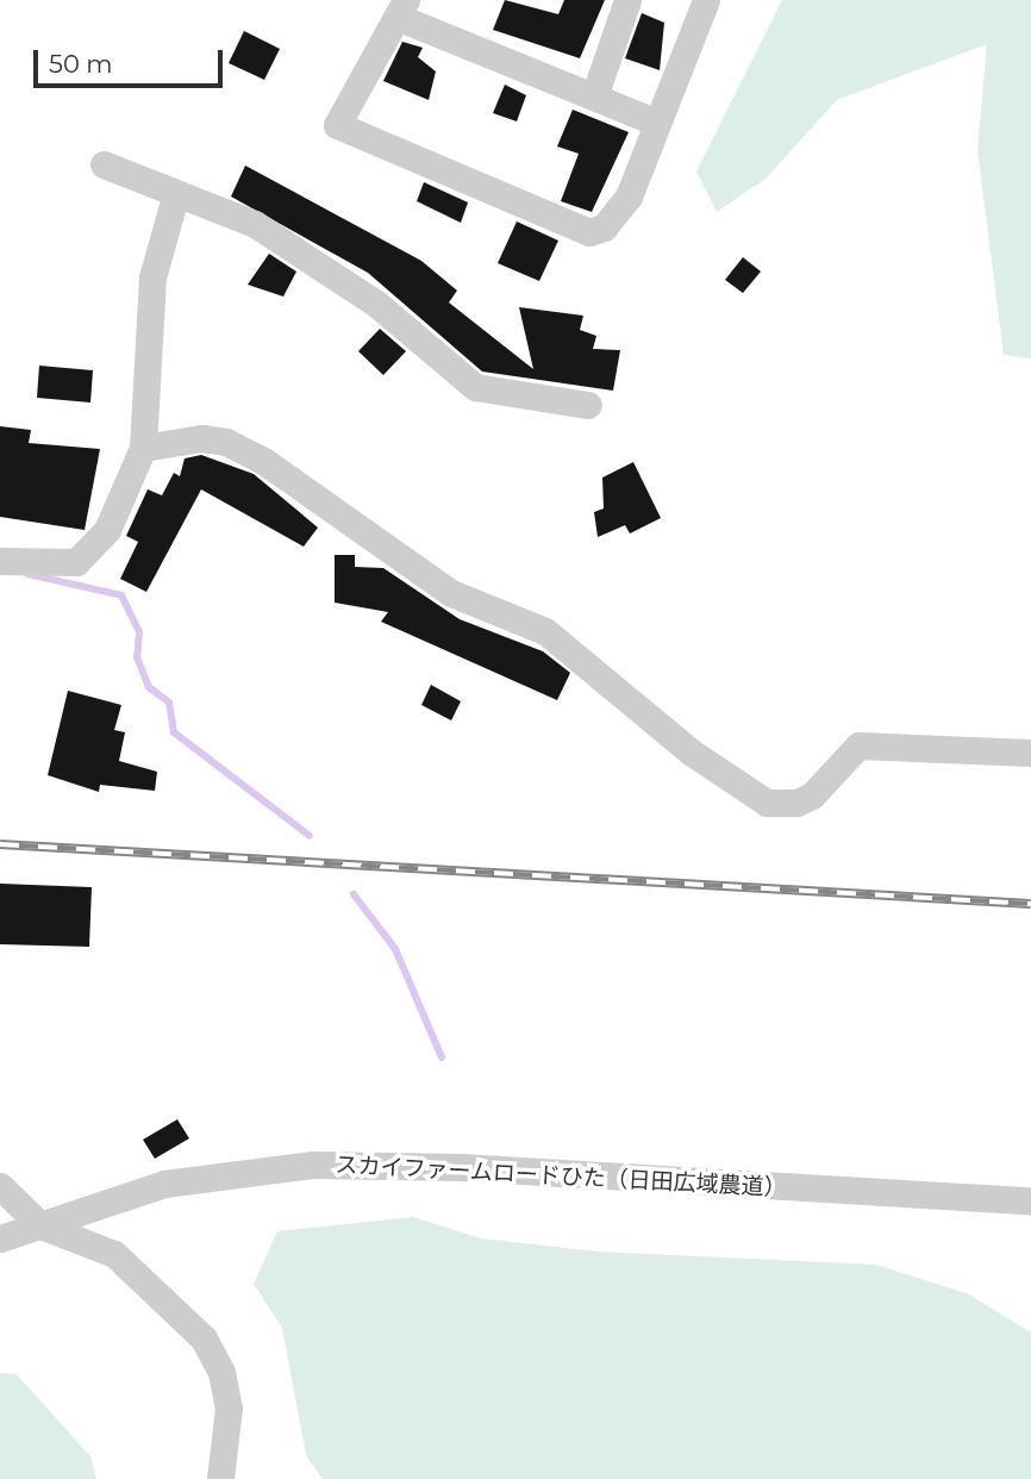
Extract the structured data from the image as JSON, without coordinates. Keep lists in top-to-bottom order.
{
  "streets": {
    "street": ["スカイファームロードひた（日田広域農道）"]
  },
  "scale_bar": "50 m"
}
